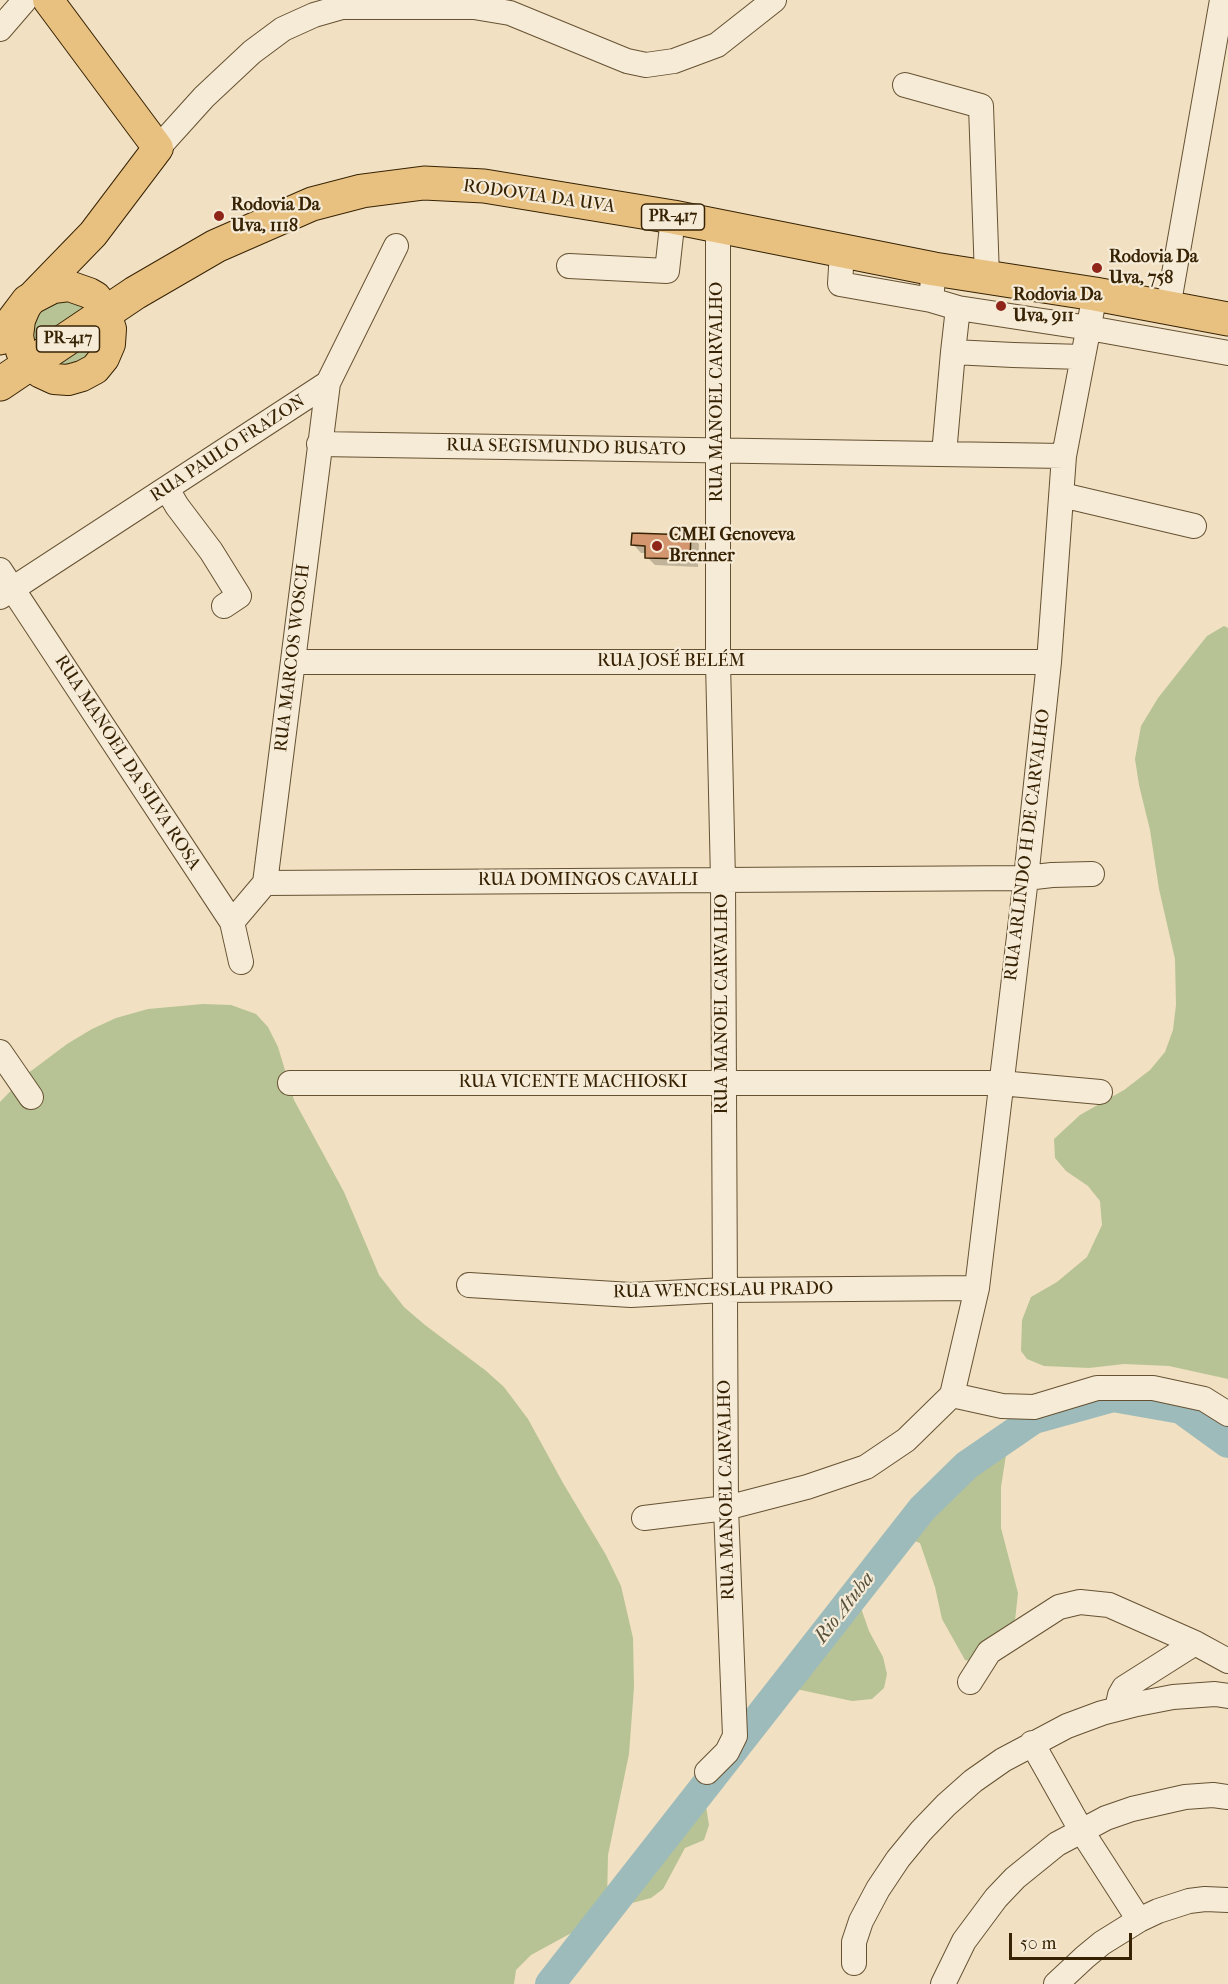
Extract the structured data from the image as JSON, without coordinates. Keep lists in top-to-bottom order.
{
  "streets": {
    "highway": ["RODOVIA DA UVA", "PR-417"],
    "street": [
      "RUA MANOEL CARVALHO",
      "RUA SEGISMUNDO BUSATO",
      "RUA PAULO FRAZON",
      "RUA MARCOS WOSCH",
      "RUA JOSÉ BELÉM",
      "RUA MANOEL DA SILVA ROSA",
      "RUA ARLINDO H DE CARVALHO",
      "RUA DOMINGOS CAVALLI",
      "RUA VICENTE MACHIOSKI",
      "RUA WENCESLAU PRADO"
    ]
  },
  "crossings": [
    ["RODOVIA DA UVA", "PR-417"],
    ["RODOVIA DA UVA", "RUA MANOEL CARVALHO"],
    ["RODOVIA DA UVA", "RUA ARLINDO H DE CARVALHO"],
    ["RUA MANOEL CARVALHO", "RUA SEGISMUNDO BUSATO"],
    ["RUA MANOEL CARVALHO", "RUA JOSÉ BELÉM"],
    ["RUA MANOEL CARVALHO", "RUA DOMINGOS CAVALLI"],
    ["RUA MANOEL CARVALHO", "RUA VICENTE MACHIOSKI"],
    ["RUA MANOEL CARVALHO", "RUA WENCESLAU PRADO"],
    ["RUA SEGISMUNDO BUSATO", "RUA MARCOS WOSCH"],
    ["RUA SEGISMUNDO BUSATO", "RUA ARLINDO H DE CARVALHO"],
    ["RUA PAULO FRAZON", "RUA MARCOS WOSCH"],
    ["RUA PAULO FRAZON", "RUA MANOEL DA SILVA ROSA"],
    ["RUA MARCOS WOSCH", "RUA JOSÉ BELÉM"],
    ["RUA MARCOS WOSCH", "RUA DOMINGOS CAVALLI"],
    ["RUA JOSÉ BELÉM", "RUA ARLINDO H DE CARVALHO"],
    ["RUA ARLINDO H DE CARVALHO", "RUA DOMINGOS CAVALLI"],
    ["RUA ARLINDO H DE CARVALHO", "RUA VICENTE MACHIOSKI"],
    ["RUA ARLINDO H DE CARVALHO", "RUA WENCESLAU PRADO"]
  ],
  "water": ["Rio Atuba"],
  "places": [
    "Rodovia Da Uva, 1118",
    "Rodovia Da Uva, 758",
    "Rodovia Da Uva, 911",
    "CMEI Genoveva Brenner"
  ],
  "scale_bar": "50 m"
}
